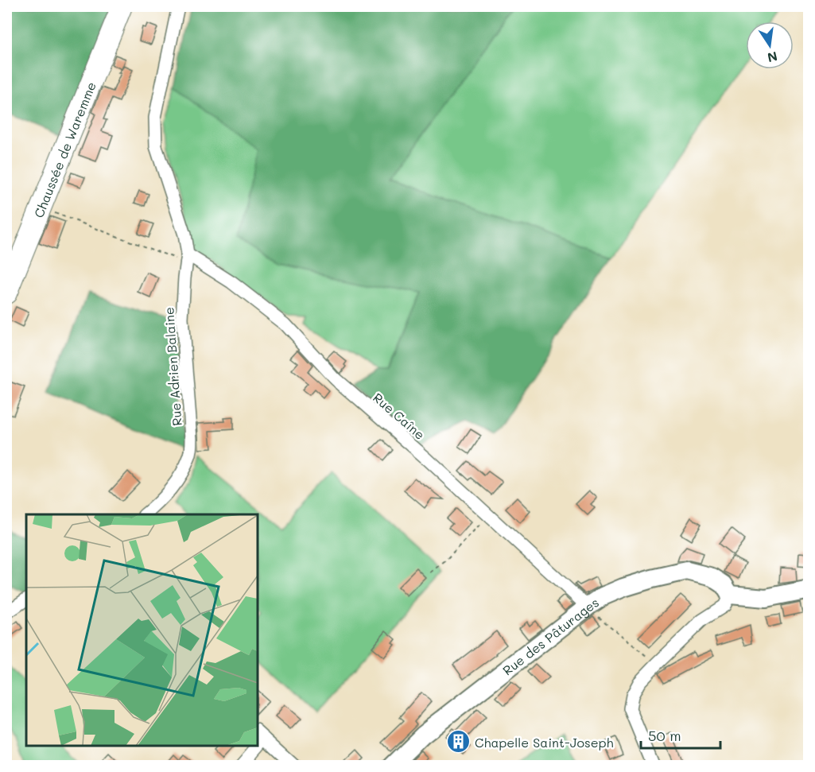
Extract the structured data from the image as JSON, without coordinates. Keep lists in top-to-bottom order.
{
  "streets": {
    "main road": ["Chaussée de Waremme"],
    "street": ["Rue Adrien Balaine", "Rue Caîne", "Rue des Pâturages"]
  },
  "crossings": [
    ["Rue Adrien Balaine", "Rue Caîne"],
    ["Rue Caîne", "Rue des Pâturages"]
  ],
  "places": {
    "building": ["Chapelle Saint-Joseph"]
  },
  "scale_bar": "50 m",
  "north": "bottom"
}
